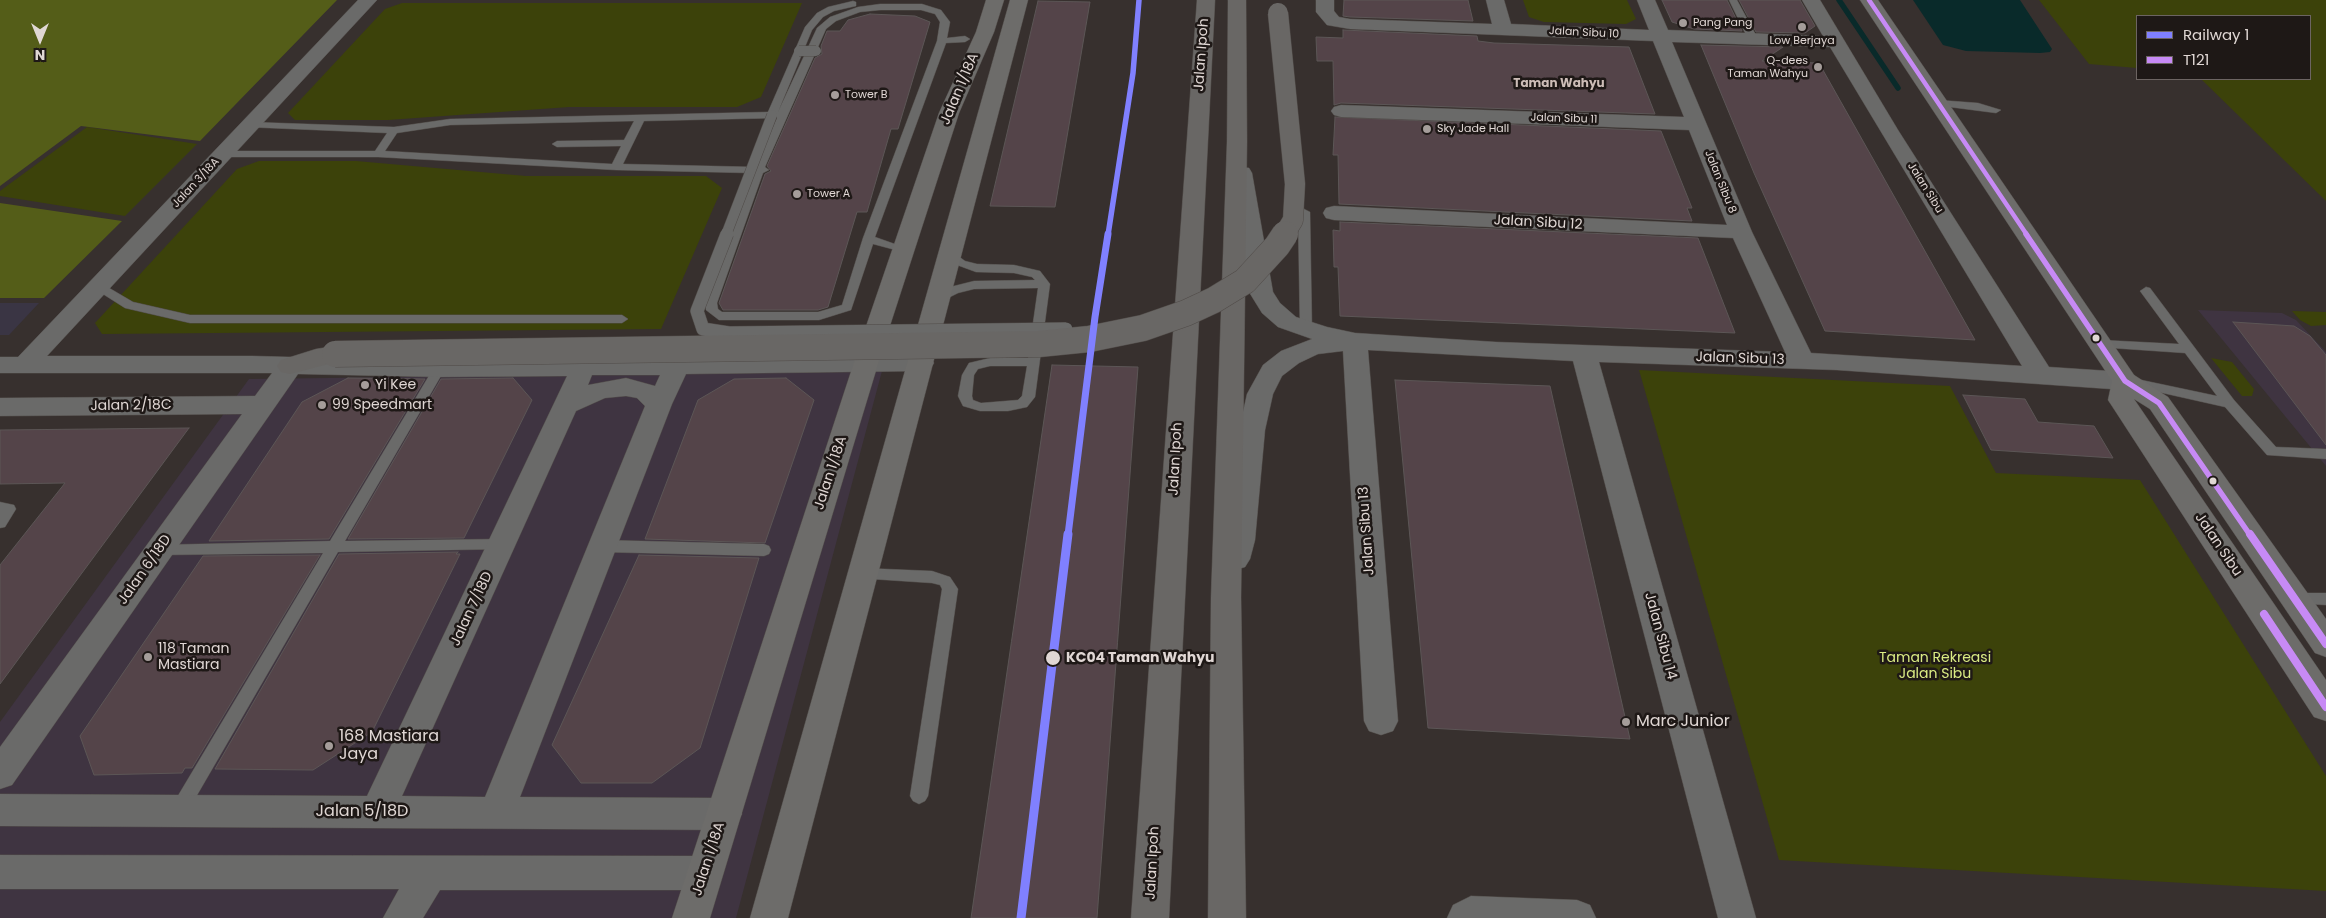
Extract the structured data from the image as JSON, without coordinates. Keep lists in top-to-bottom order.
{
  "streets": {
    "highway": ["Jalan Ipoh"],
    "street": [
      "Jalan Sibu 10",
      "Jalan 1/18A",
      "Jalan Sibu 11",
      "Jalan Sibu 8",
      "Jalan 3/18A",
      "Jalan Sibu",
      "Jalan Sibu 12",
      "Jalan Sibu 13",
      "Jalan 2/18C",
      "Jalan 6/18D",
      "Jalan 7/18D",
      "Jalan Sibu 14",
      "Jalan 5/18D"
    ]
  },
  "crossings": [
    ["Jalan Sibu 10", "Jalan Sibu 8"],
    ["Jalan Sibu 10", "Jalan Sibu"],
    ["Jalan 1/18A", "Jalan 5/18D"],
    ["Jalan Sibu 11", "Jalan Sibu 8"],
    ["Jalan Sibu 8", "Jalan Sibu 12"],
    ["Jalan Sibu 8", "Jalan Sibu 13"],
    ["Jalan Sibu", "Jalan Sibu 13"],
    ["Jalan Sibu 13", "Jalan Sibu 14"],
    ["Jalan 2/18C", "Jalan 6/18D"],
    ["Jalan 7/18D", "Jalan 5/18D"]
  ],
  "districts": ["Taman Wahyu"],
  "parks": ["Taman Rekreasi Jalan Sibu"],
  "places": [
    "Pang Pang",
    "Low Berjaya",
    "Q-dees Taman Wahyu",
    "Tower B",
    "Sky Jade Hall",
    "Tower A",
    "Yi Kee",
    "99 Speedmart",
    "118 Taman Mastiara",
    "KC04 Taman Wahyu",
    "Marc Junior",
    "168 Mastiara Jaya"
  ],
  "lines": ["rail line 1", "transit line T121"],
  "legend": ["Railway 1", "T121"],
  "north": "bottom"
}
